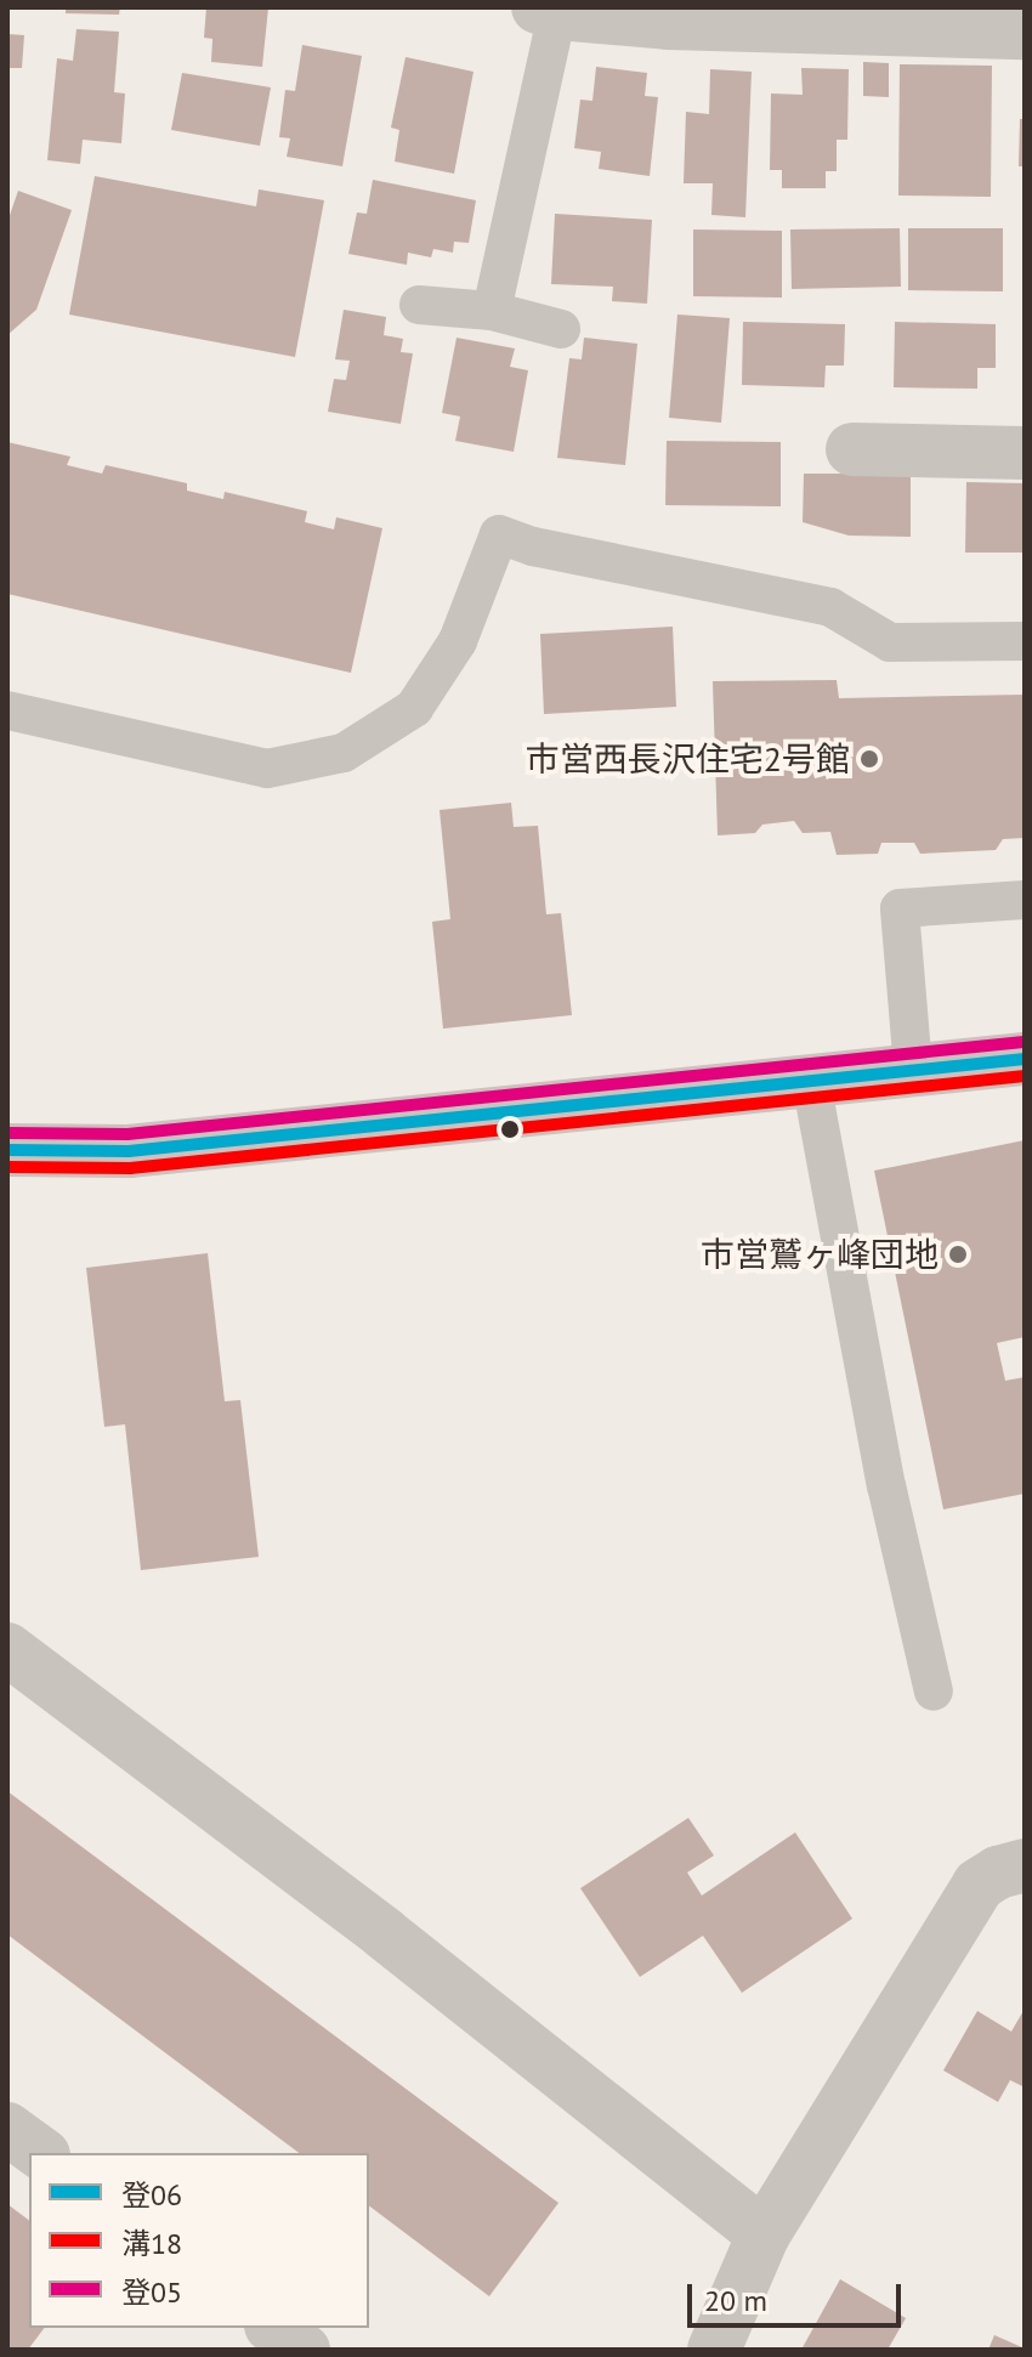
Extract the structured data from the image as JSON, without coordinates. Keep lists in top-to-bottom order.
{
  "places": ["市営西長沢住宅2号館", "市営鷲ヶ峰団地"],
  "lines": ["transit line 登05", "transit line 登06", "transit line 溝18"],
  "legend": ["登06", "溝18", "登05"],
  "scale_bar": "20 m"
}
